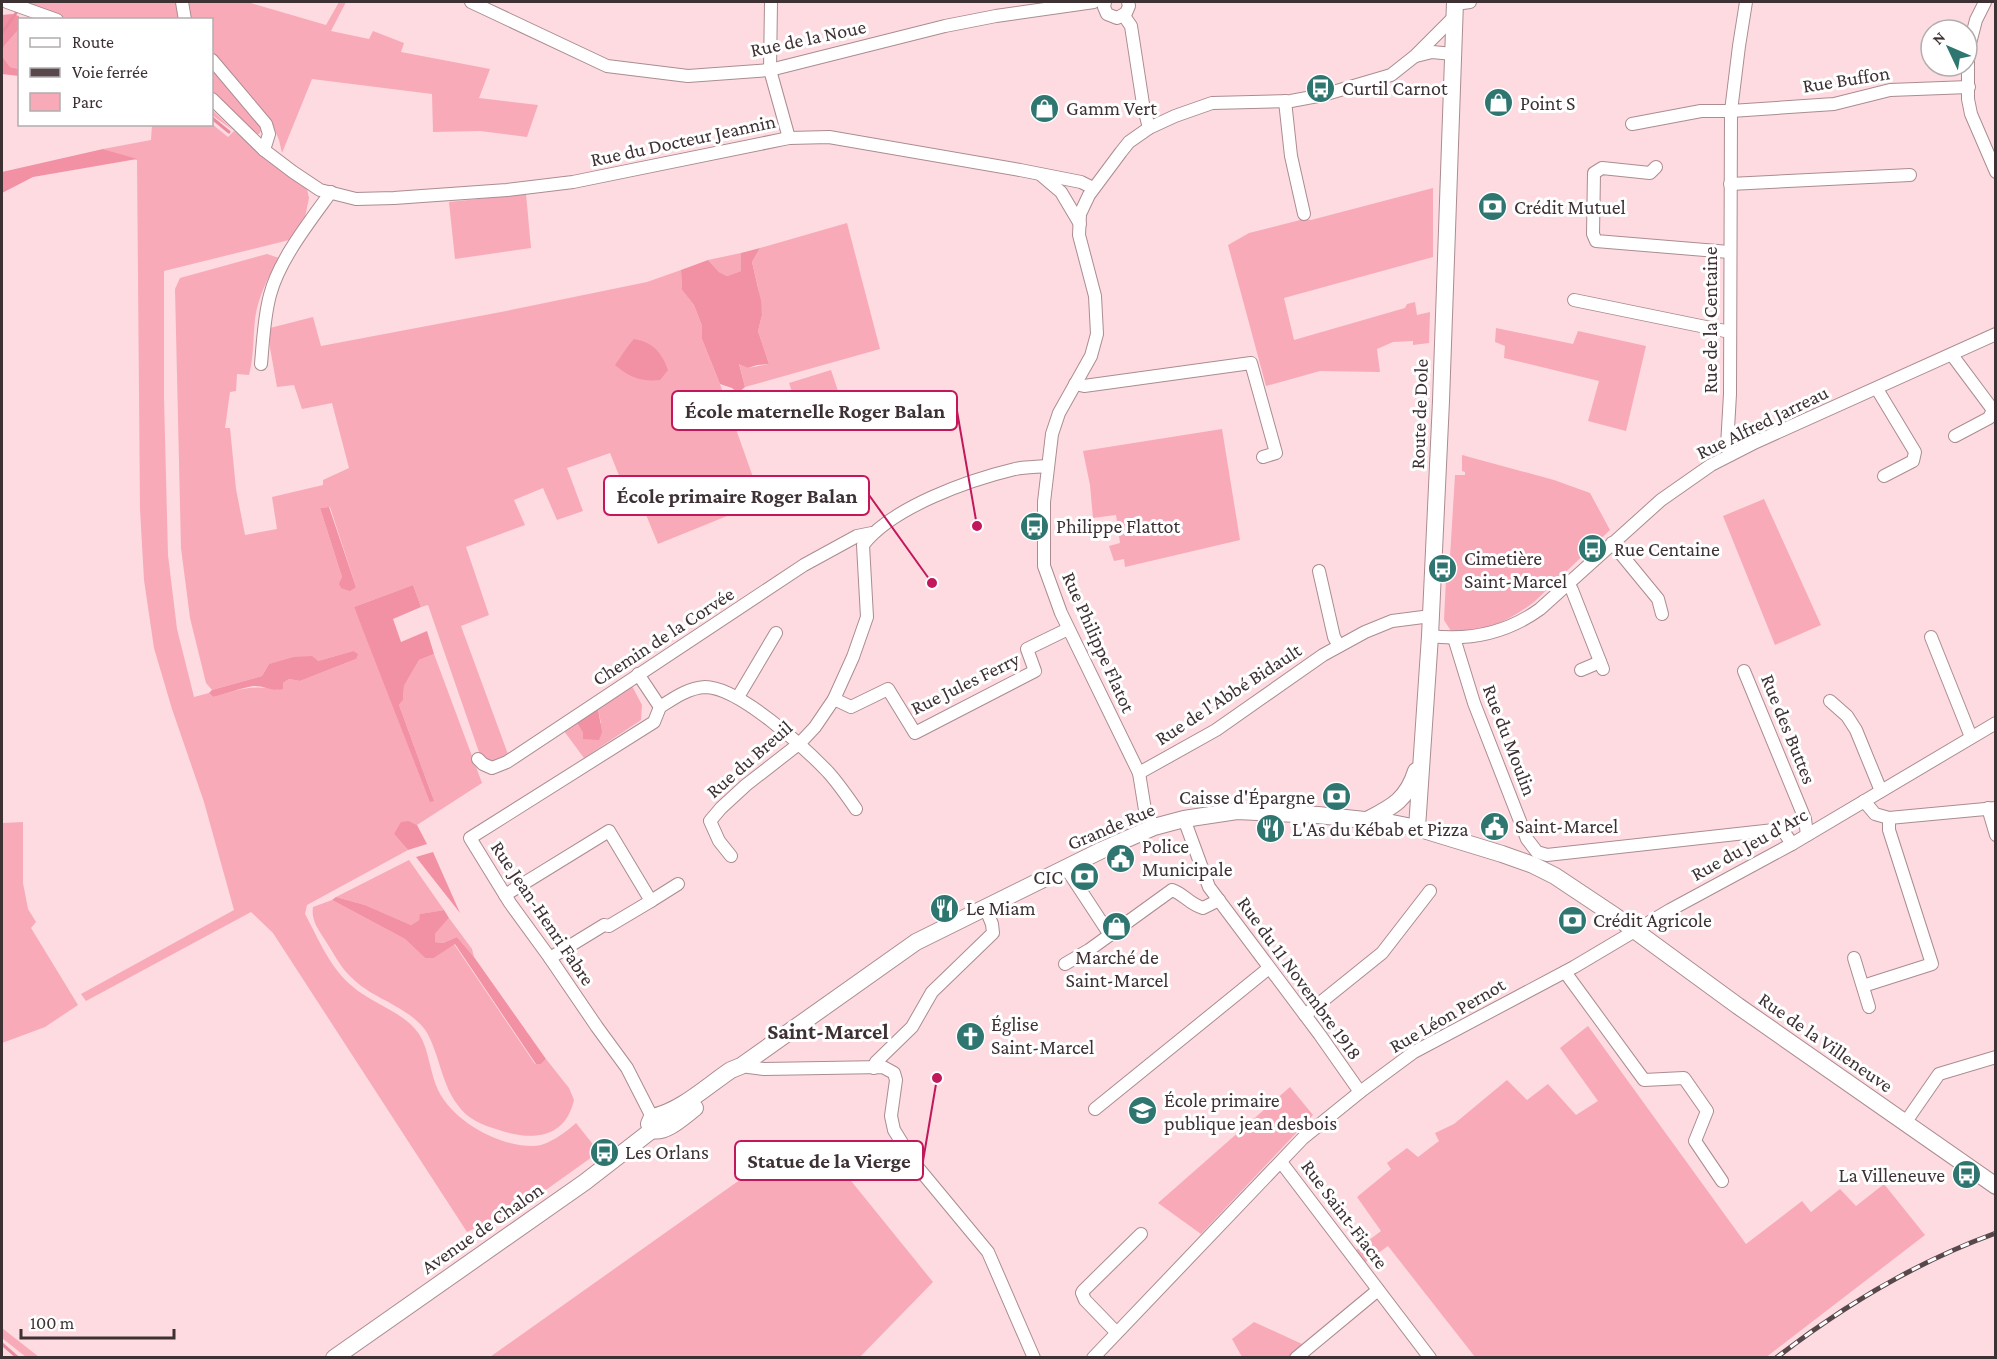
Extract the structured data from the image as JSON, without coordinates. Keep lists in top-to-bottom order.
{
  "streets": {
    "main road": [
      "Route de Dole",
      "Grande Rue",
      "Rue de la Villeneuve",
      "Avenue de Chalon"
    ],
    "street": [
      "Rue de la Noue",
      "Rue Buffon",
      "Rue du Docteur Jeannin",
      "Rue de la Centaine",
      "Rue Alfred Jarreau",
      "Chemin de la Corvée",
      "Rue Philippe Flatot",
      "Rue Jules Ferry",
      "Rue de l'Abbé Bidault",
      "Rue des Buttes",
      "Rue du Moulin",
      "Rue du Breuil",
      "Rue du Jeu d'Arc",
      "Rue Jean-Henri Fabre",
      "Rue du 11 Novembre 1918",
      "Rue Léon Pernot",
      "Rue Saint-Fiacre"
    ]
  },
  "crossings": [
    ["Rue Buffon", "Rue de la Centaine"],
    ["Rue du Docteur Jeannin", "Rue Philippe Flatot"],
    ["Rue de la Centaine", "Rue Alfred Jarreau"],
    ["Route de Dole", "Rue Alfred Jarreau"],
    ["Route de Dole", "Rue Philippe Flatot"],
    ["Route de Dole", "Rue de l'Abbé Bidault"],
    ["Route de Dole", "Grande Rue"],
    ["Rue Alfred Jarreau", "Rue du Moulin"],
    ["Chemin de la Corvée", "Rue du Breuil"],
    ["Rue Philippe Flatot", "Rue Jules Ferry"],
    ["Rue Philippe Flatot", "Rue de l'Abbé Bidault"],
    ["Rue Philippe Flatot", "Grande Rue"],
    ["Rue Jules Ferry", "Rue du Breuil"],
    ["Rue des Buttes", "Rue du Jeu d'Arc"],
    ["Rue du Moulin", "Rue du Jeu d'Arc"],
    ["Grande Rue", "Rue du Jeu d'Arc"],
    ["Grande Rue", "Rue Jean-Henri Fabre"],
    ["Grande Rue", "Rue du 11 Novembre 1918"],
    ["Grande Rue", "Rue Léon Pernot"],
    ["Grande Rue", "Rue de la Villeneuve"],
    ["Grande Rue", "Avenue de Chalon"],
    ["Rue du Jeu d'Arc", "Rue Léon Pernot"],
    ["Rue du Jeu d'Arc", "Rue de la Villeneuve"],
    ["Rue Jean-Henri Fabre", "Avenue de Chalon"],
    ["Rue du 11 Novembre 1918", "Rue Léon Pernot"],
    ["Rue Léon Pernot", "Rue de la Villeneuve"],
    ["Rue Léon Pernot", "Rue Saint-Fiacre"]
  ],
  "districts": ["Saint-Marcel"],
  "places": {
    "bus stop": [
      "Curtil Carnot",
      "Philippe Flattot",
      "Rue Centaine",
      "Cimetière Saint-Marcel",
      "Les Orlans",
      "La Villeneuve"
    ],
    "shop": ["Point S", "Gamm Vert", "Marché de Saint-Marcel"],
    "bank": [
      "Crédit Mutuel",
      "Caisse d'Épargne",
      "CIC",
      "Crédit Agricole"
    ],
    "other": ["École maternelle Roger Balan", "École primaire Roger Balan", "Statue de la Vierge"],
    "public building": ["Saint-Marcel", "Police Municipale"],
    "restaurant": ["L'As du Kébab et Pizza", "Le Miam"],
    "church": ["Église Saint-Marcel"],
    "school or university": ["École primaire publique jean desbois"]
  },
  "legend": ["Route", "Voie ferrée", "Parc"],
  "scale_bar": "100 m",
  "north": "top left"
}
